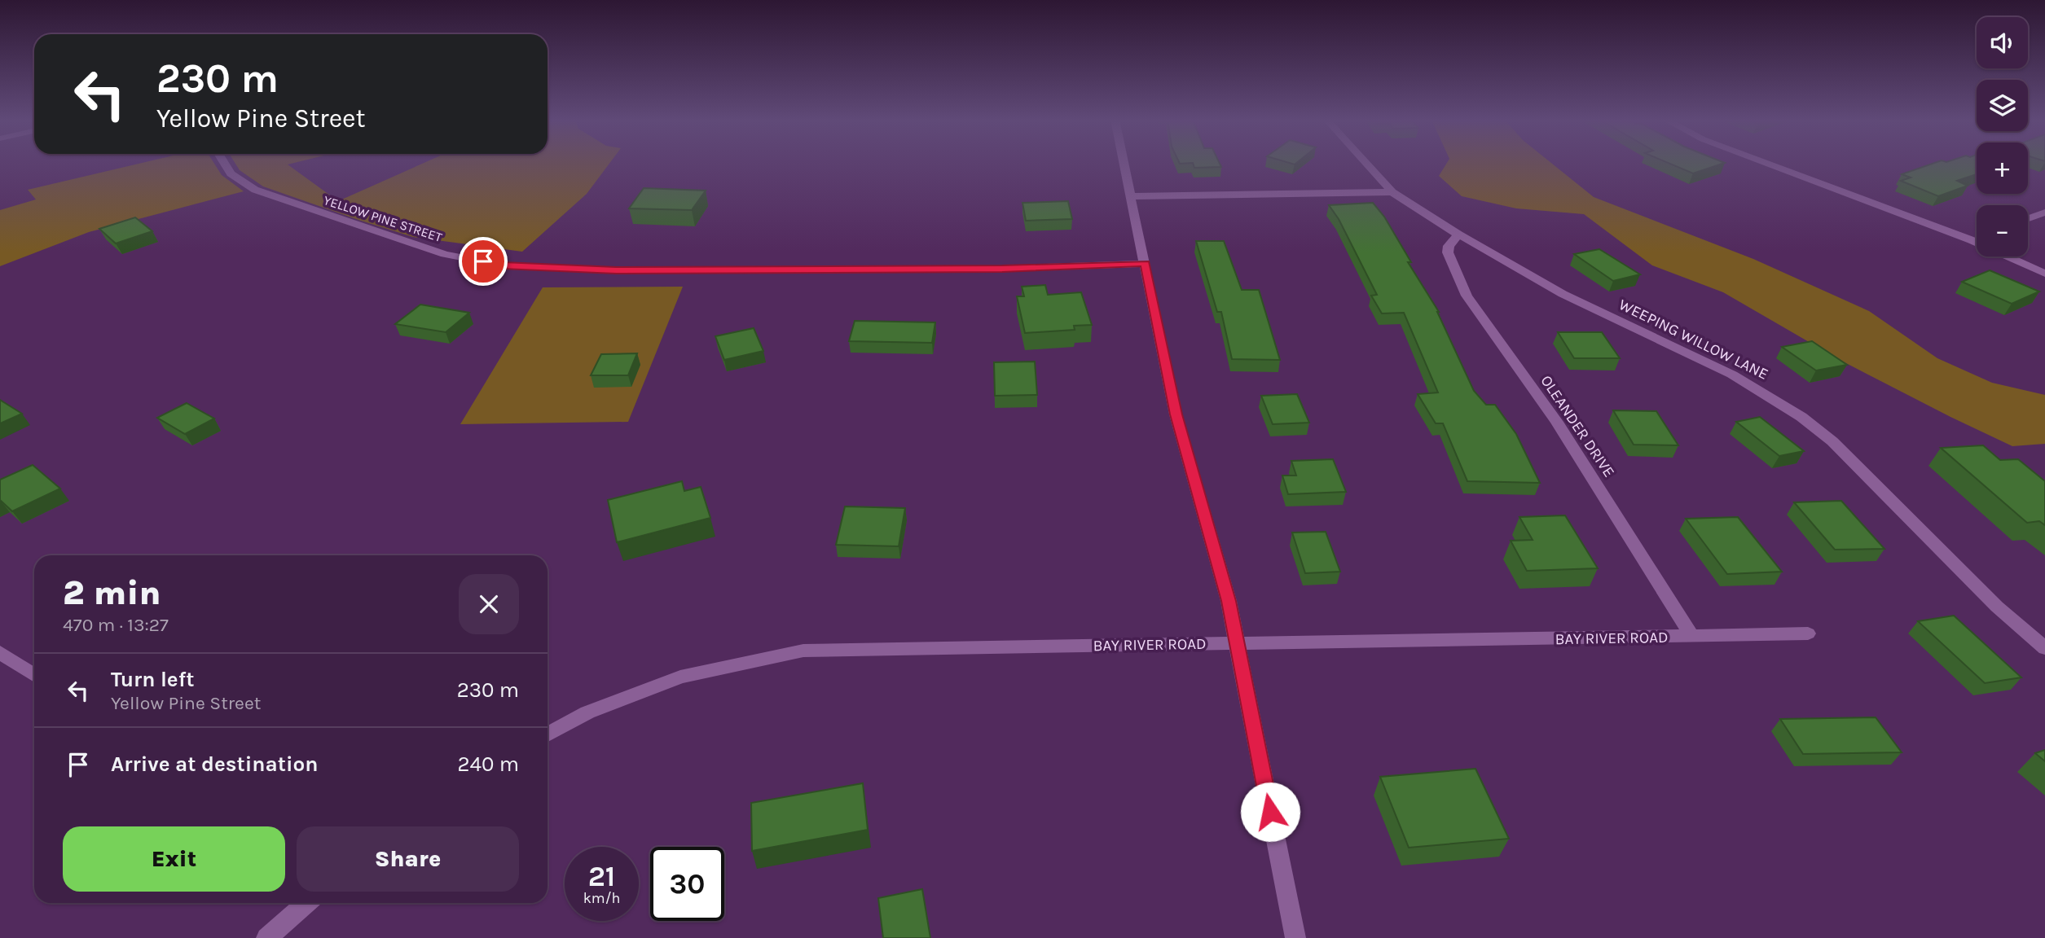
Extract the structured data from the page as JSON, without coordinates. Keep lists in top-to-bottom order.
{
  "streets": {
    "street": [
      "YELLOW PINE STREET",
      "WEEPING WILLOW LANE",
      "OLEANDER DRIVE",
      "BAY RIVER ROAD"
    ]
  },
  "crossings": [
    ["WEEPING WILLOW LANE", "OLEANDER DRIVE"],
    ["OLEANDER DRIVE", "BAY RIVER ROAD"]
  ],
  "page": {
    "map_buttons": ["+", "−"],
    "turn": ["230 m", "Yellow Pine Street"],
    "heading": ["2 min", "470 m · 13:27"],
    "list": [
      {
        "name": "Turn left",
        "note": "Yellow Pine Street",
        "value": "230 m"
      },
      {
        "name": "Arrive at destination",
        "value": "240 m"
      }
    ],
    "buttons": ["Exit", "Share"],
    "speed": "21 km/h",
    "limit": "30"
  }
}
